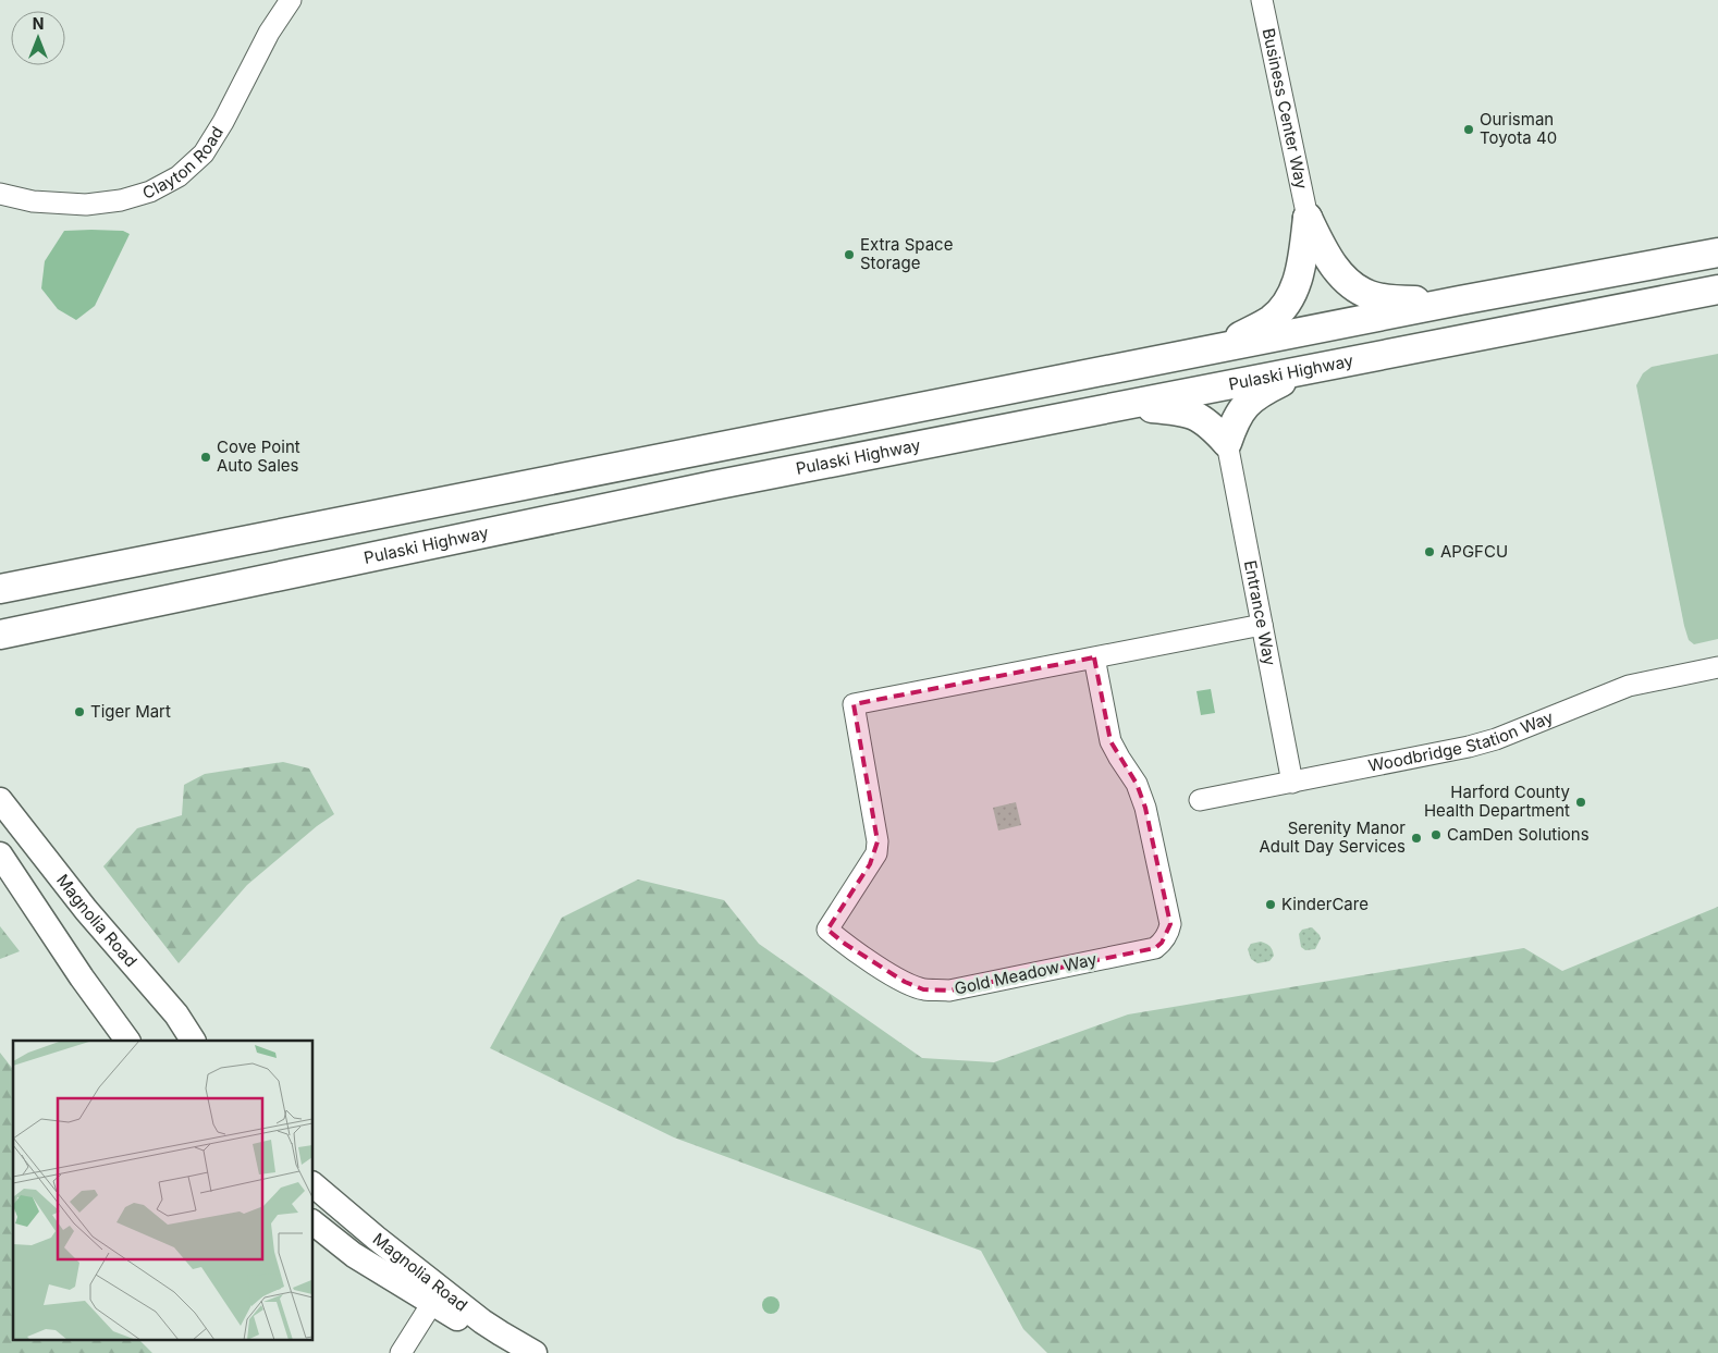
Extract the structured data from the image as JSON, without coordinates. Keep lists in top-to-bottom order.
{
  "streets": {
    "highway": ["Pulaski Highway"],
    "main road": ["Magnolia Road"],
    "street": [
      "Business Center Way",
      "Clayton Road",
      "Entrance Way",
      "Woodbridge Station Way",
      "Gold Meadow Way"
    ]
  },
  "crossings": [
    ["Entrance Way", "Woodbridge Station Way"],
    ["Entrance Way", "Gold Meadow Way"]
  ],
  "places": [
    "Ourisman Toyota 40",
    "Extra Space Storage",
    "Cove Point Auto Sales",
    "APGFCU",
    "Tiger Mart",
    "Harford County Health Department",
    "CamDen Solutions",
    "Serenity Manor Adult Day Services",
    "KinderCare"
  ],
  "north": "top"
}
